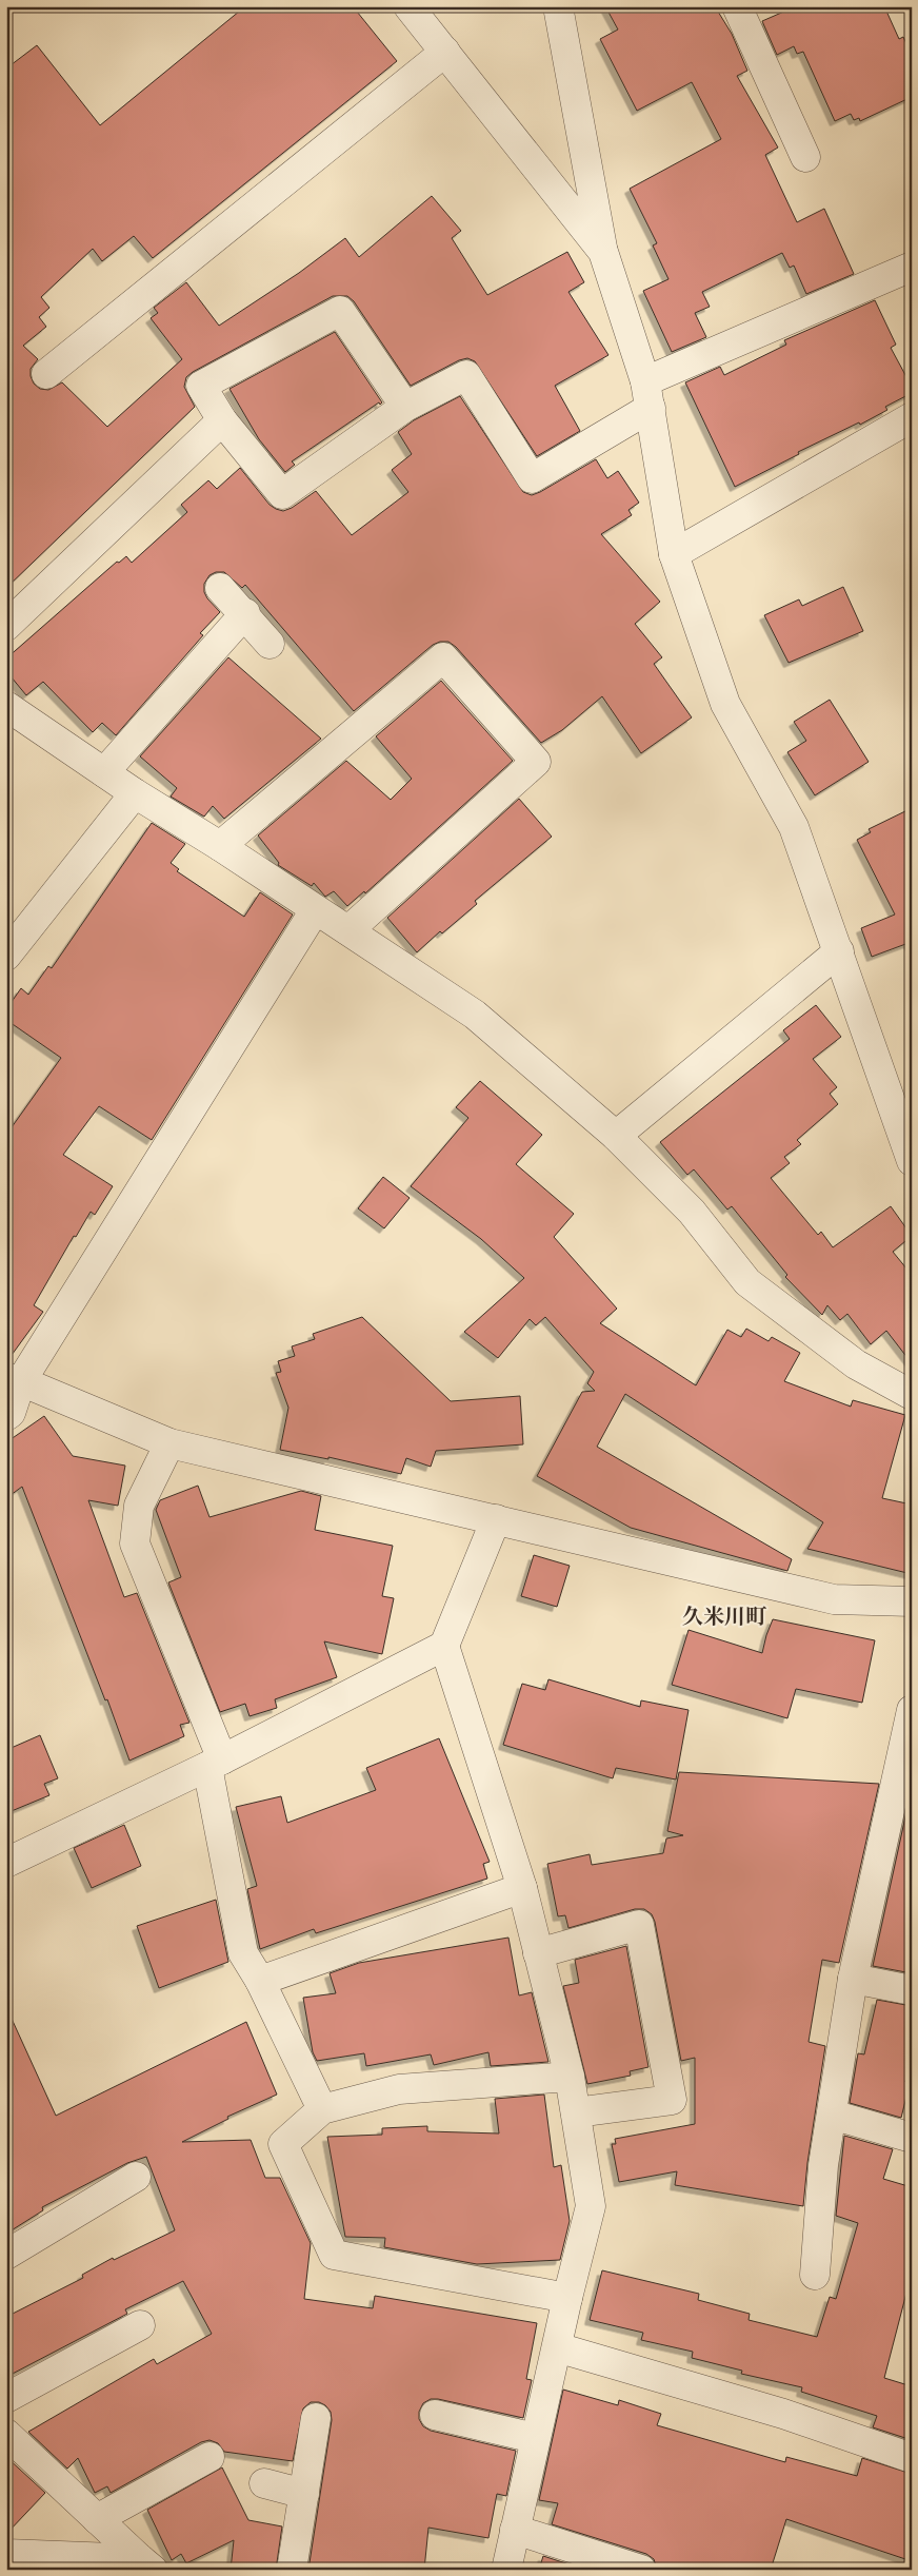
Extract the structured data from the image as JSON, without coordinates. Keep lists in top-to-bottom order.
{
  "districts": ["久米川町"]
}
